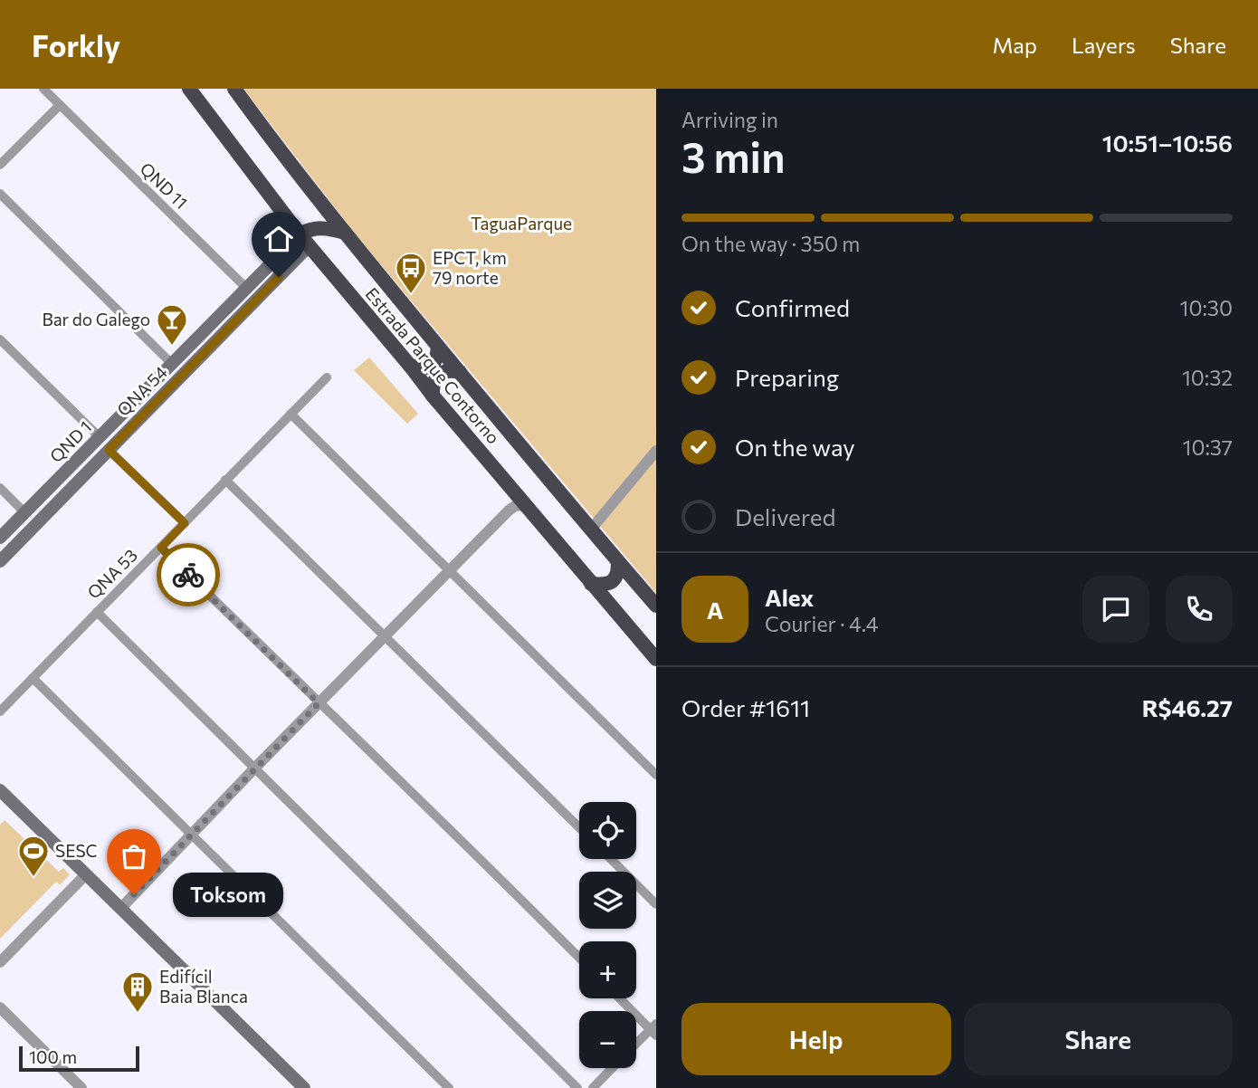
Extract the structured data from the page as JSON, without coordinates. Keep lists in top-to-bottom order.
{
  "streets": {
    "highway": ["Estrada Parque Contorno"],
    "main road": ["QNA 54", "QND 1"],
    "street": ["QND 11", "QNA 53"]
  },
  "crossings": [
    ["QND 11", "QND 1"],
    ["Estrada Parque Contorno", "QNA 54"],
    ["Estrada Parque Contorno", "QND 1"],
    ["QNA 54", "QND 1"]
  ],
  "parks": ["TaguaParque"],
  "places": {
    "bus stop": ["EPCT, km 79 norte"],
    "bar": ["Bar do Galego"],
    "sports": ["SESC"],
    "other": ["Toksom"],
    "building": ["Edifícil Baia Blanca"]
  },
  "scale_bar": "100 m",
  "page": {
    "header": "Forkly",
    "nav": ["Map", "Layers", "Share"],
    "heading": ["3 min", "Arriving in", "10:51–10:56"],
    "panel": [
      "Alex",
      "Courier · 4.4",
      "Order #1611",
      "R$46.27"
    ],
    "bar": "On the way · 350 m",
    "list": [
      ["Confirmed", "10:30"],
      ["Preparing", "10:32"],
      ["On the way", "10:37"],
      "Delivered"
    ],
    "round": "A",
    "map_buttons": ["+", "−"],
    "bubble": "Toksom",
    "buttons": ["Help", "Share"],
    "scale": "100 m"
  }
}
